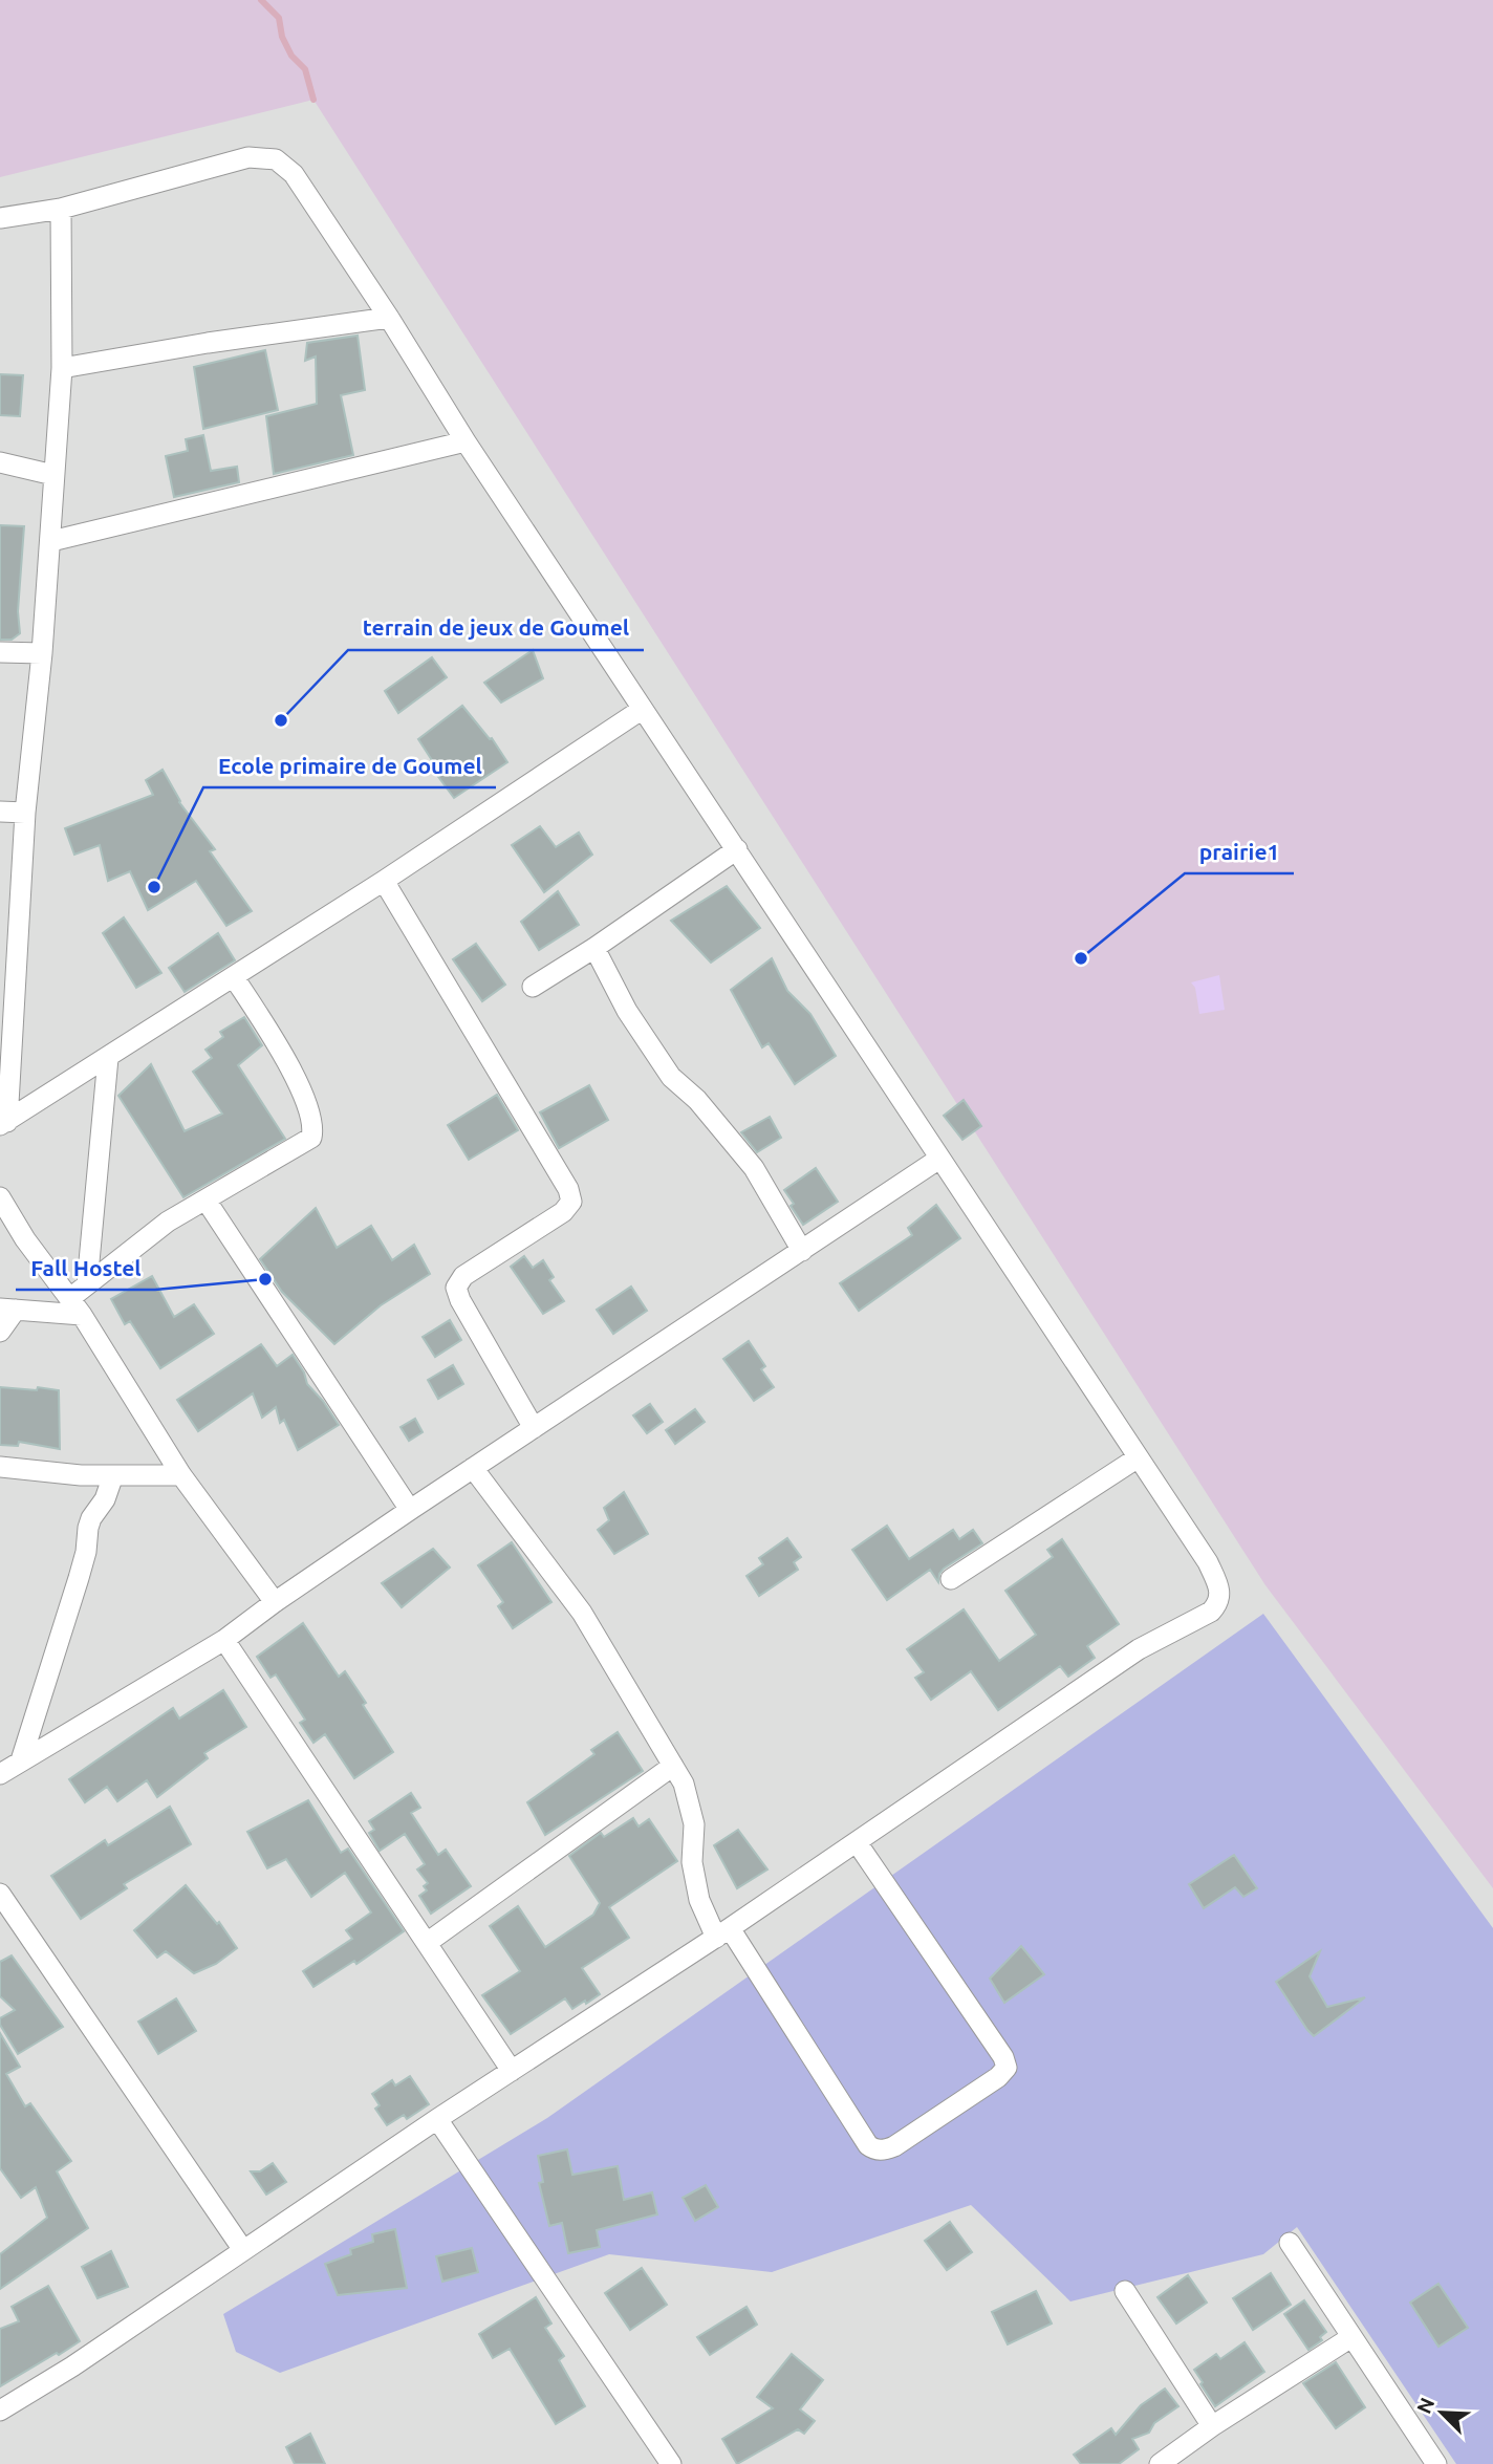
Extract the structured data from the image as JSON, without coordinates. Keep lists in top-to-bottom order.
{
  "places": [
    "terrain de jeux de Goumel",
    "Ecole primaire de Goumel",
    "prairie1",
    "Fall Hostel"
  ],
  "north": "top left"
}
